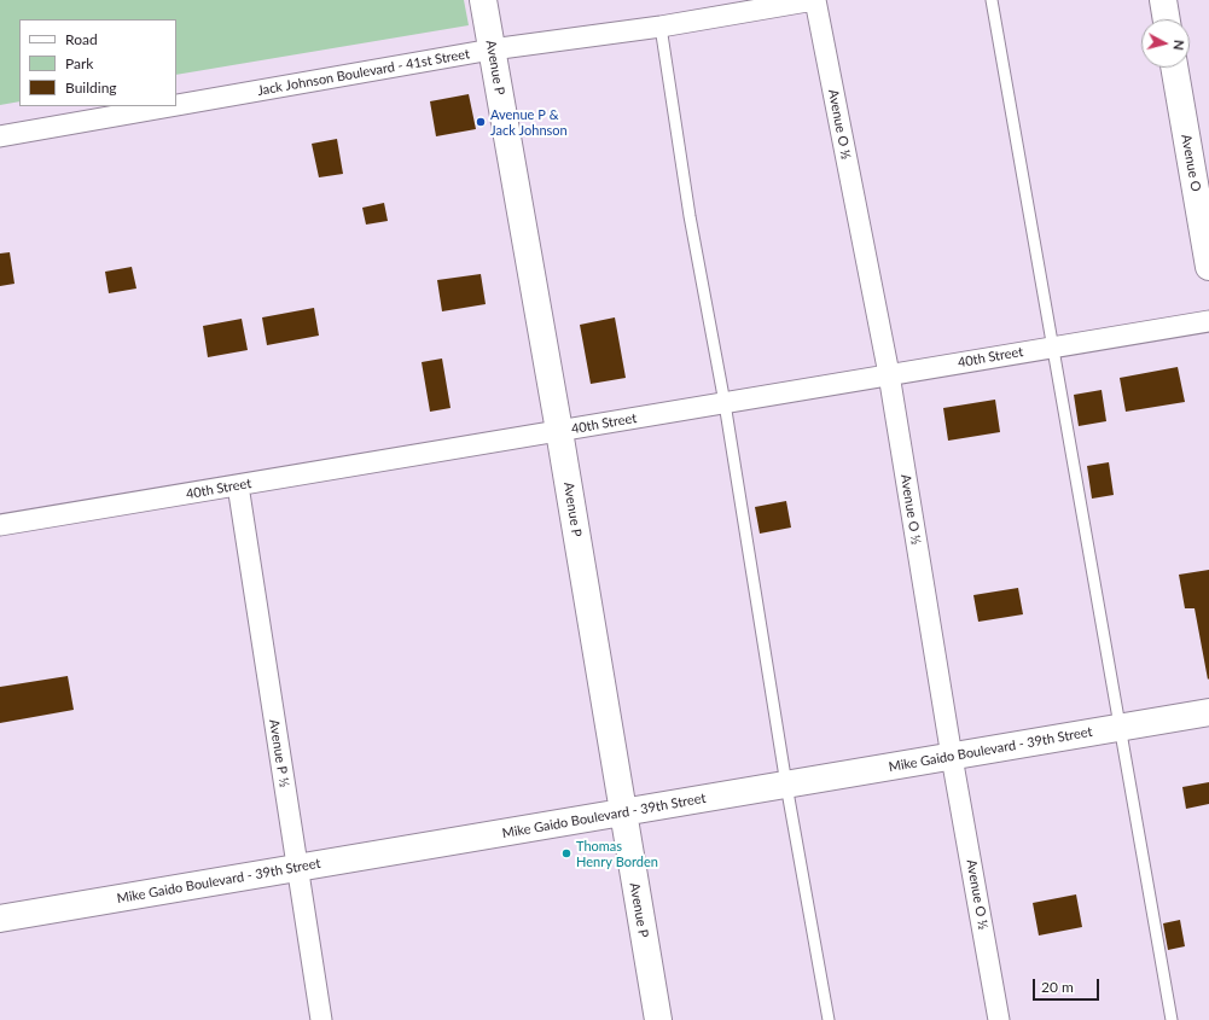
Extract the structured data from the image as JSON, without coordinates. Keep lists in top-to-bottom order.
{
  "streets": {
    "main road": ["Avenue P", "Avenue O", "Mike Gaido Boulevard - 39th Street"],
    "street": [
      "Jack Johnson Boulevard - 41st Street",
      "Avenue O ½",
      "40th Street",
      "Avenue P ½"
    ]
  },
  "crossings": [
    ["Avenue P", "Jack Johnson Boulevard - 41st Street"],
    ["Avenue P", "40th Street"],
    ["Avenue P", "Mike Gaido Boulevard - 39th Street"],
    ["Jack Johnson Boulevard - 41st Street", "Avenue O ½"],
    ["Avenue O ½", "40th Street"],
    ["Avenue O ½", "Mike Gaido Boulevard - 39th Street"],
    ["40th Street", "Avenue P ½"],
    ["Mike Gaido Boulevard - 39th Street", "Avenue P ½"]
  ],
  "places": ["Avenue P & Jack Johnson", "Thomas Henry Borden"],
  "legend": ["Road", "Park", "Building"],
  "scale_bar": "20 m",
  "north": "right"
}
